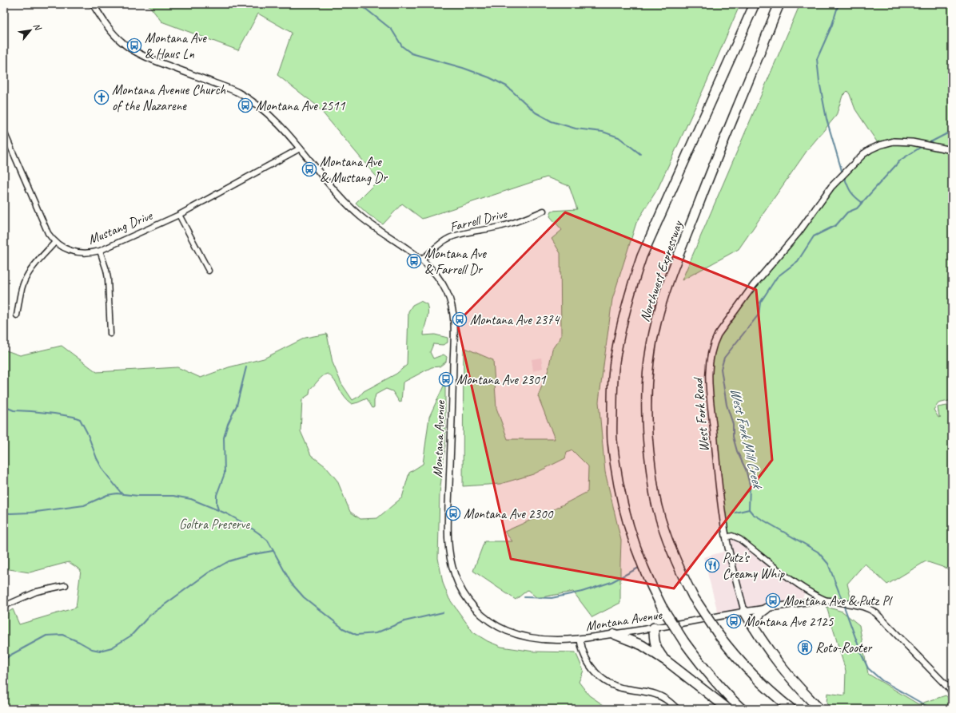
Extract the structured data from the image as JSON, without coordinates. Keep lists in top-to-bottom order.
{
  "streets": {
    "highway": ["Northwest Expressway"],
    "street": [
      "Farrell Drive",
      "Mustang Drive",
      "West Fork Road",
      "Montana Avenue"
    ]
  },
  "crossings": [
    ["Farrell Drive", "Montana Avenue"],
    ["Mustang Drive", "Montana Avenue"],
    ["West Fork Road", "Montana Avenue"]
  ],
  "water": ["West Fork Mill Creek"],
  "parks": ["Goltra Preserve"],
  "places": {
    "bus stop": [
      "Montana Ave & Haus Ln",
      "Montana Ave 2511",
      "Montana Ave & Mustang Dr",
      "Montana Ave & Farrell Dr",
      "Montana Ave 2374",
      "Montana Ave 2301",
      "Montana Ave 2300",
      "Montana Ave & Putz Pl",
      "Montana Ave 2125"
    ],
    "church": ["Montana Avenue Church of the Nazarene"],
    "restaurant": ["Putz’s Creamy Whip"],
    "building": ["Roto-Rooter"]
  },
  "north": "top right"
}
